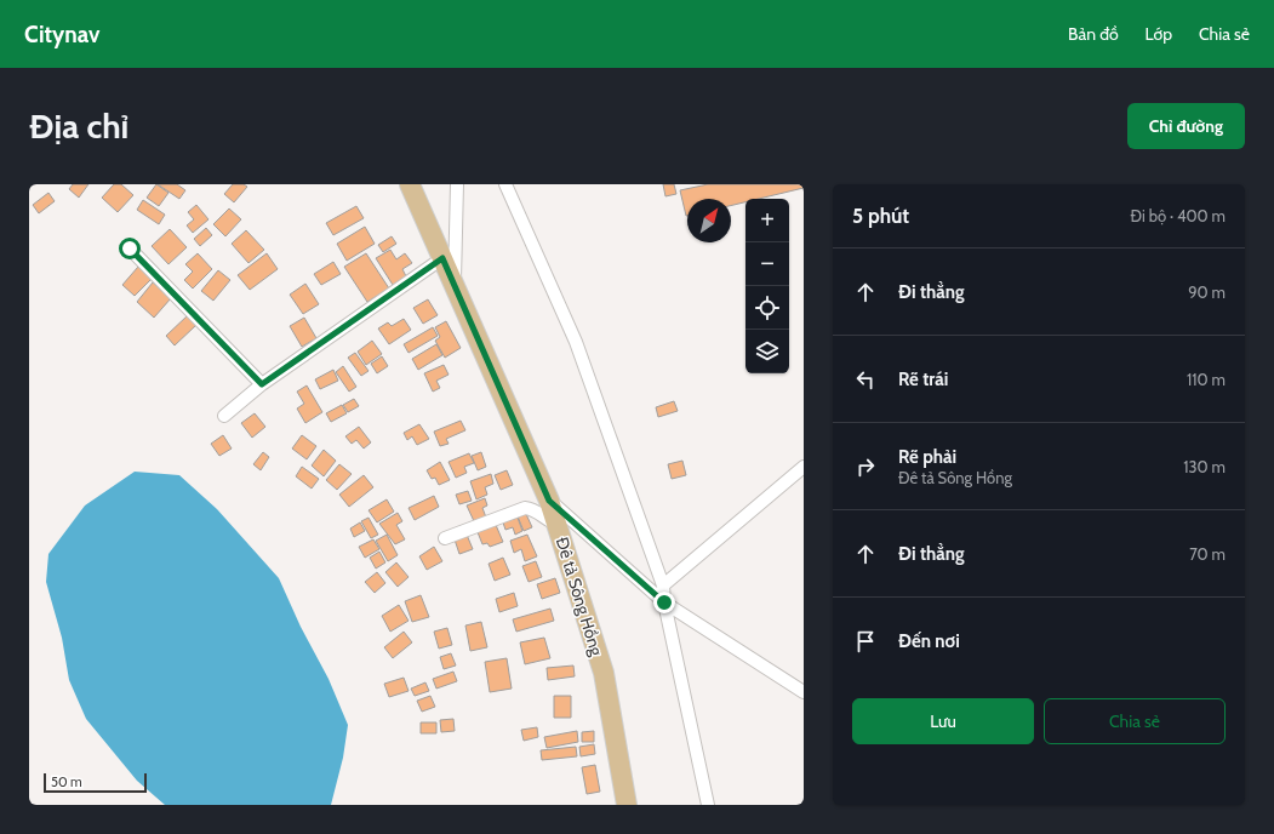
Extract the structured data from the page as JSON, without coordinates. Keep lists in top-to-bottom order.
{
  "streets": {
    "main road": ["Đê tả Sông Hồng"]
  },
  "scale_bar": "50 m",
  "north": "top right",
  "page": {
    "header": "Citynav",
    "nav": ["Bản đồ", "Lớp", "Chia sẻ"],
    "buttons": [
      "Chỉ đường",
      ["Lưu", "Chia sẻ"]
    ],
    "title": "Địa chỉ",
    "heading": ["5 phút", "Đi bộ · 400 m"],
    "map_buttons": ["+", "−"],
    "list": [
      ["Đi thẳng", "90 m"],
      ["Rẽ trái", "110 m"],
      ["Rẽ phải", "Đê tả Sông Hồng", "130 m"],
      ["Đi thẳng", "70 m"],
      "Đến nơi"
    ],
    "scale": "50 m"
  }
}
